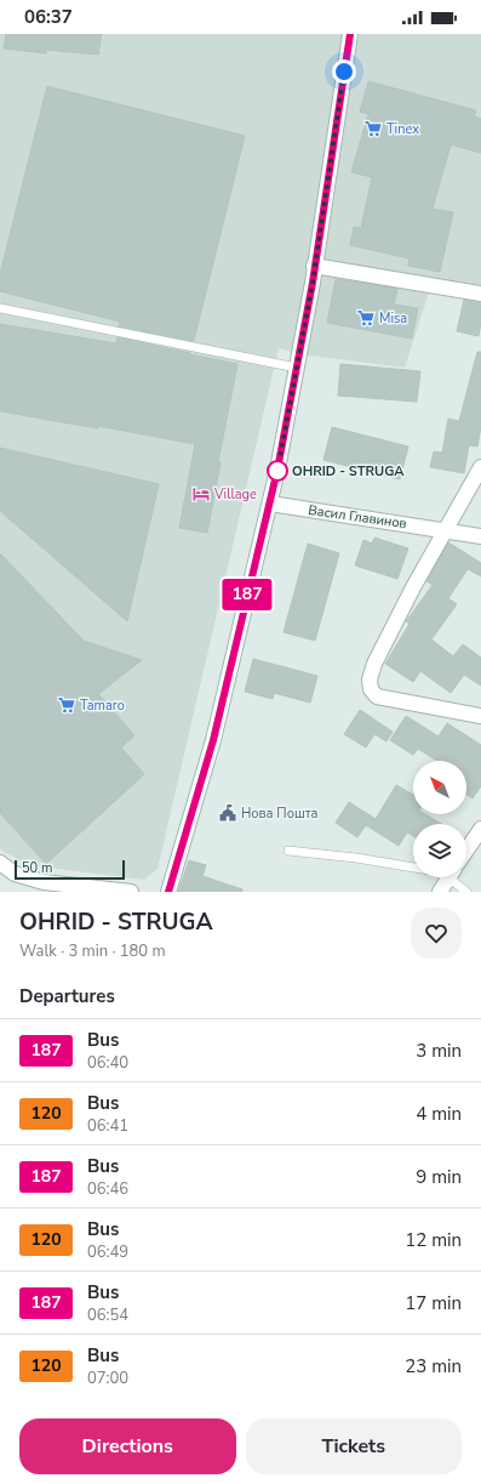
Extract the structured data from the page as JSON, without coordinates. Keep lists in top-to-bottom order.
{
  "streets": {
    "street": ["Васил Главинов"]
  },
  "places": {
    "supermarket": ["Tinex", "Misa", "Tamaro"],
    "other": ["OHRID - STRUGA"],
    "hotel": ["Village"],
    "public building": ["Нова Пошта"]
  },
  "lines": ["bus line 187"],
  "scale_bar": "50 m",
  "north": "top left",
  "page": {
    "status": "06:37",
    "on_map": "187",
    "scale": "50 m",
    "heading": [
      ["OHRID - STRUGA", "Walk · 3 min · 180 m"],
      "Departures"
    ],
    "list": [
      {
        "mark": "187",
        "name": "Bus",
        "note": "06:40",
        "value": "3 min"
      },
      {
        "mark": "120",
        "name": "Bus",
        "note": "06:41",
        "value": "4 min"
      },
      {
        "mark": "187",
        "name": "Bus",
        "note": "06:46",
        "value": "9 min"
      },
      {
        "mark": "120",
        "name": "Bus",
        "note": "06:49",
        "value": "12 min"
      },
      {
        "mark": "187",
        "name": "Bus",
        "note": "06:54",
        "value": "17 min"
      },
      {
        "mark": "120",
        "name": "Bus",
        "note": "07:00",
        "value": "23 min"
      }
    ],
    "buttons": ["Directions", "Tickets"]
  }
}
